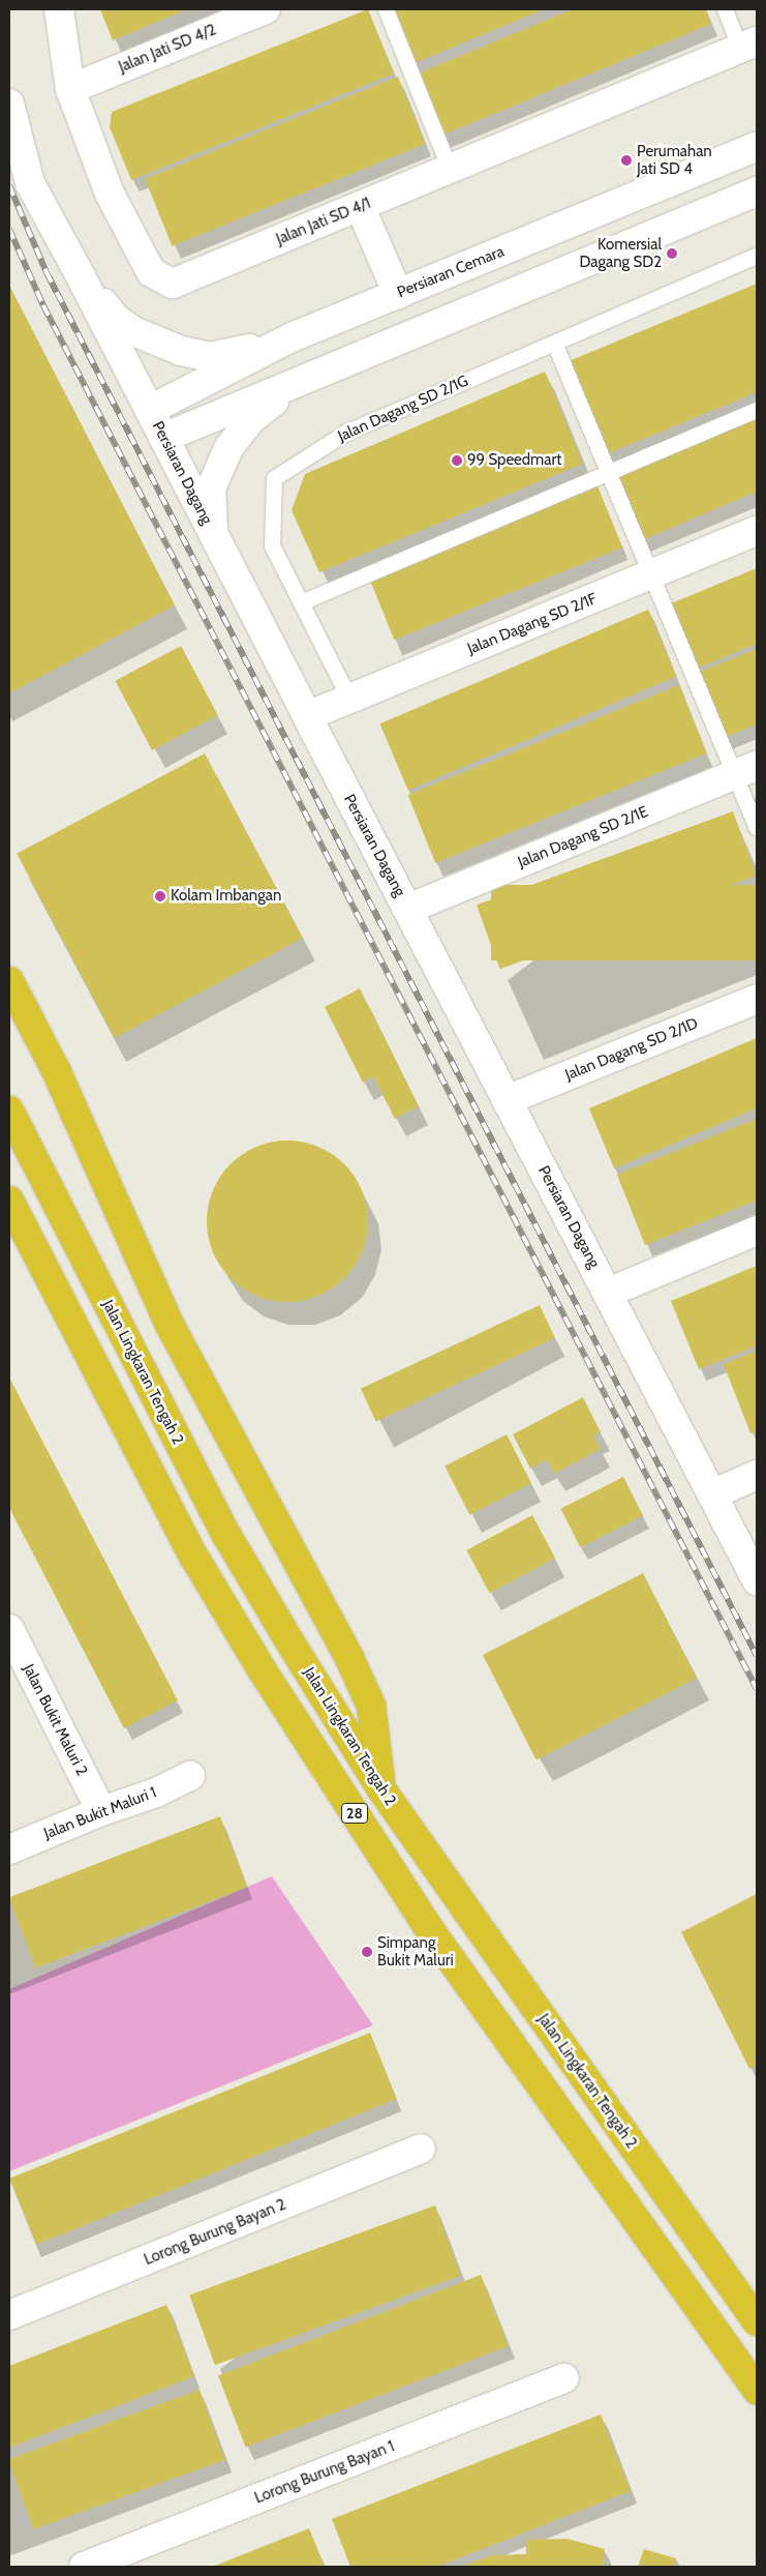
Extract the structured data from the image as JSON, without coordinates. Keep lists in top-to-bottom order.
{
  "streets": {
    "highway": ["Jalan Lingkaran Tengah 2", "28"],
    "street": [
      "Jalan Jati SD 4/2",
      "Jalan Jati SD 4/1",
      "Persiaran Cemara",
      "Persiaran Dagang",
      "Jalan Dagang SD 2/1F",
      "Jalan Dagang SD 2/1E",
      "Jalan Dagang SD 2/1D",
      "Jalan Bukit Maluri 2",
      "Jalan Bukit Maluri 1",
      "Lorong Burung Bayan 2",
      "Lorong Burung Bayan 1"
    ],
    "lane": ["Jalan Dagang SD 2/1G"]
  },
  "crossings": [
    ["Jalan Jati SD 4/2", "Jalan Jati SD 4/1"],
    ["Persiaran Cemara", "Persiaran Dagang"],
    ["Jalan Dagang SD 2/1G", "Jalan Dagang SD 2/1F"],
    ["Persiaran Dagang", "Jalan Dagang SD 2/1F"],
    ["Persiaran Dagang", "Jalan Dagang SD 2/1E"],
    ["Persiaran Dagang", "Jalan Dagang SD 2/1D"],
    ["Jalan Bukit Maluri 2", "Jalan Bukit Maluri 1"]
  ],
  "places": [
    "Perumahan Jati SD 4",
    "Komersial Dagang SD2",
    "99 Speedmart",
    "Kolam Imbangan",
    "Simpang Bukit Maluri"
  ]
}
